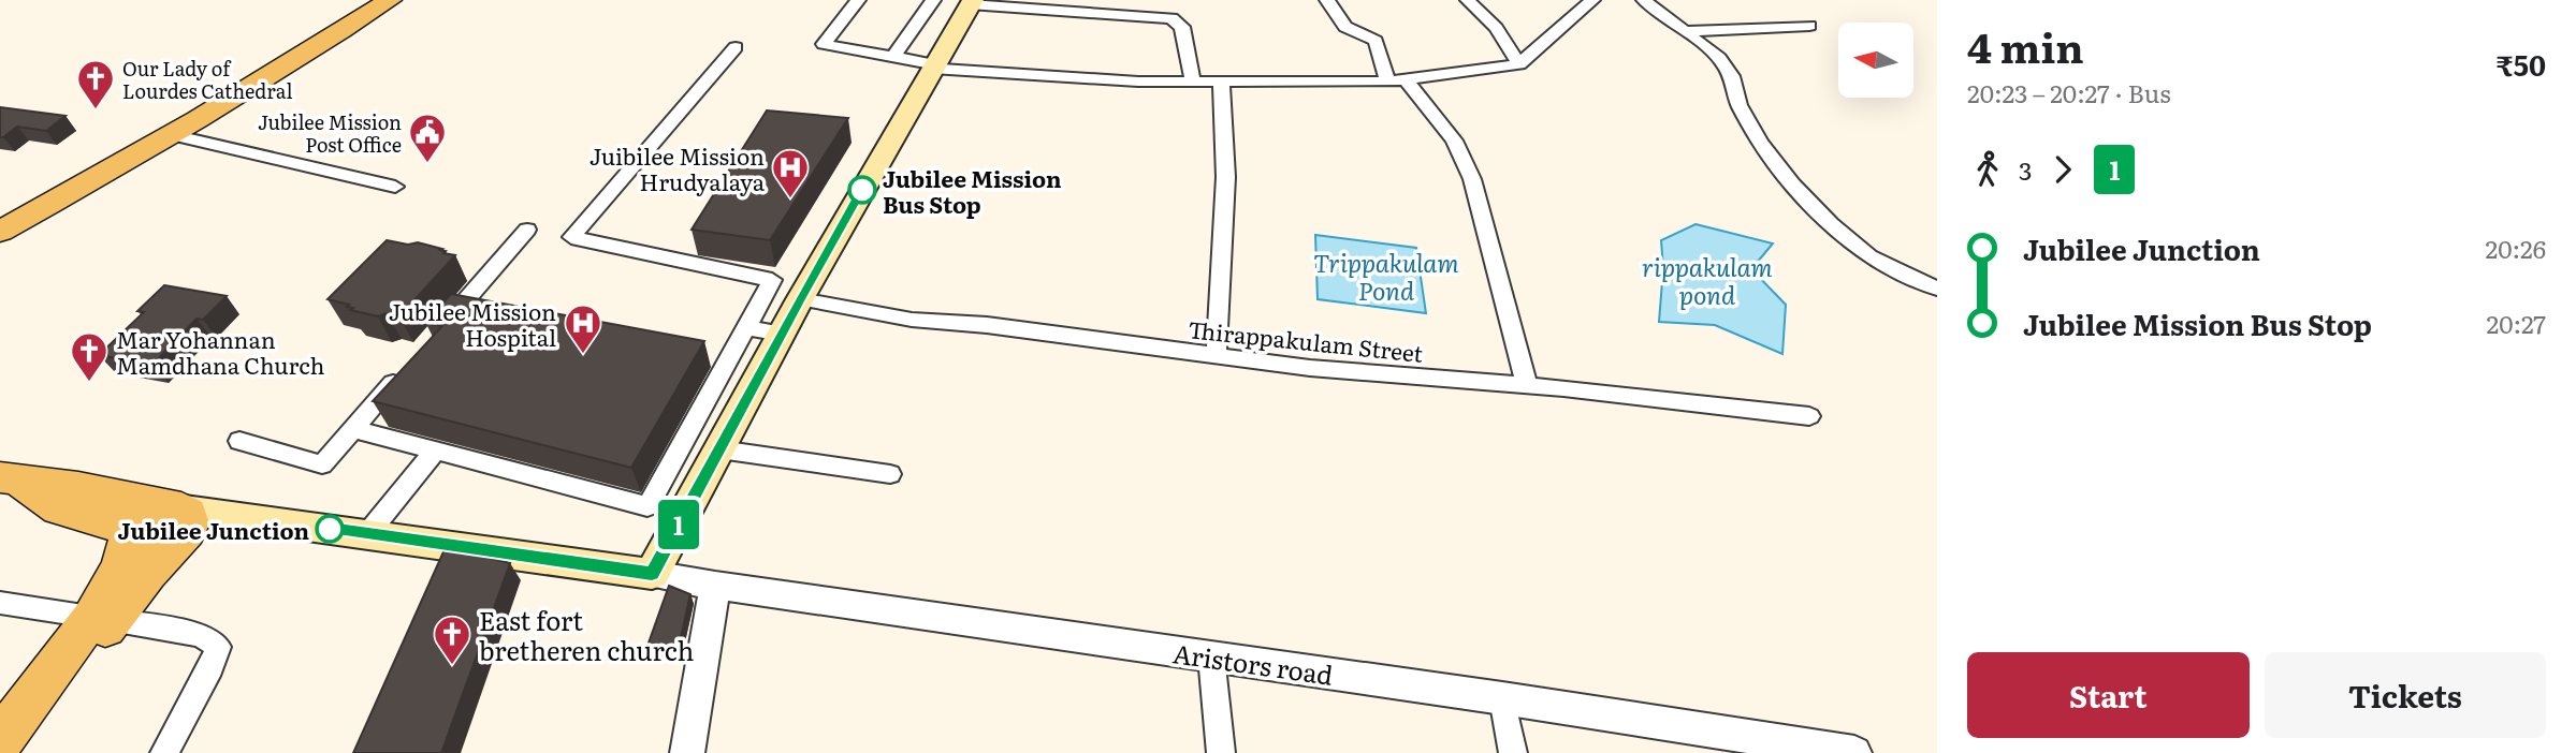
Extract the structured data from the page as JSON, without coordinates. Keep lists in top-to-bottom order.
{
  "streets": {
    "street": ["Thirappakulam Street", "Aristors road"]
  },
  "water": ["Trippakulam Pond", "rippakulam pond"],
  "places": {
    "church": ["Our Lady of Lourdes Cathedral", "Mar Yohannan Mamdhana Church", "East fort bretheren church"],
    "public building": ["Jubilee Mission Post Office"],
    "other": ["Jubilee Mission Bus Stop", "Jubilee Junction"],
    "hospital": ["Juibilee Mission Hrudyalaya", "Jubilee Mission Hospital"]
  },
  "lines": ["bus line 1"],
  "north": "left",
  "page": {
    "on_map": "1",
    "heading": ["4 min", "20:23 – 20:27 · Bus", "₹50"],
    "legs": ["3", "1"],
    "list": [
      {
        "name": "Jubilee Junction",
        "value": "20:26"
      },
      {
        "name": "Jubilee Mission Bus Stop",
        "value": "20:27"
      }
    ],
    "buttons": ["Start", "Tickets"]
  }
}
